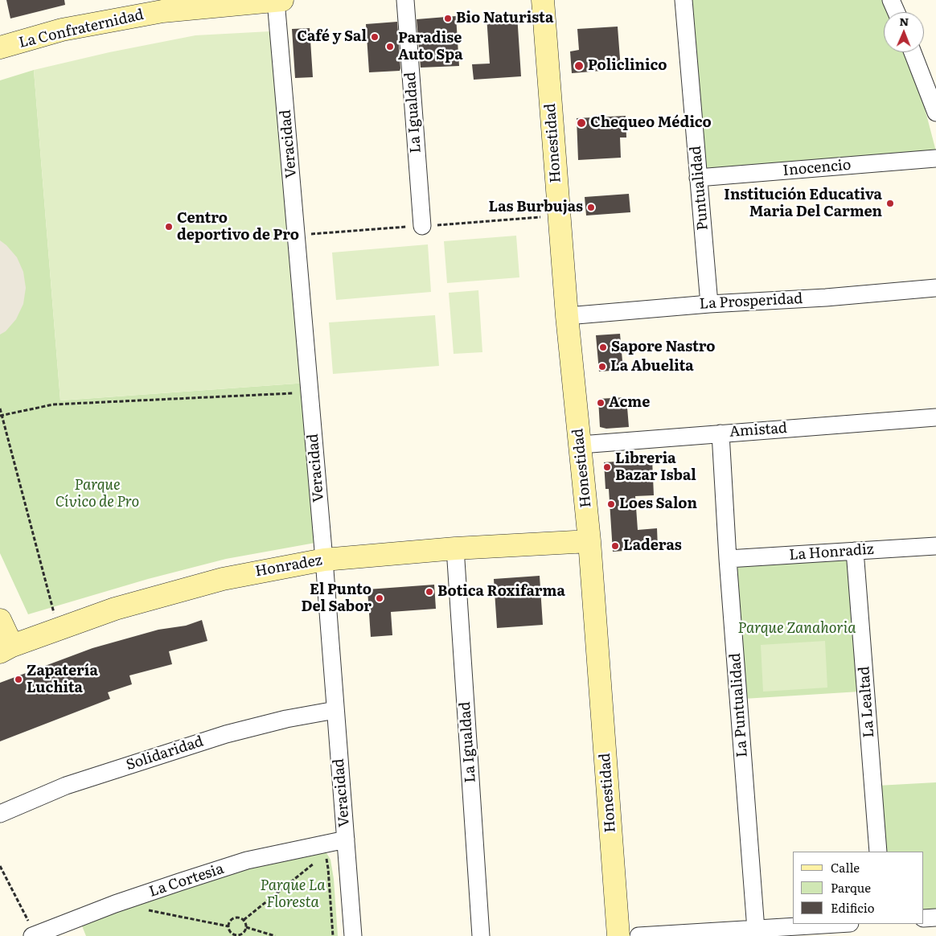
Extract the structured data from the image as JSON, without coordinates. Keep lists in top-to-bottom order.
{
  "streets": {
    "street": [
      "La Confraternidad",
      "La Igualdad",
      "Honestidad",
      "Veracidad",
      "Inocencio",
      "Puntualidad",
      "La Prosperidad",
      "Amistad",
      "La Honradiz",
      "Honradez",
      "La Lealtad",
      "La Puntualidad",
      "Solidaridad",
      "La Cortesia"
    ]
  },
  "crossings": [
    ["La Confraternidad", "Veracidad"],
    ["La Igualdad", "Honradez"],
    ["Honestidad", "La Prosperidad"],
    ["Honestidad", "Amistad"],
    ["Honestidad", "Honradez"],
    ["Veracidad", "Honradez"],
    ["Veracidad", "Solidaridad"],
    ["Veracidad", "La Cortesia"],
    ["Inocencio", "Puntualidad"],
    ["Puntualidad", "La Prosperidad"],
    ["Amistad", "La Puntualidad"],
    ["La Honradiz", "La Lealtad"],
    ["La Honradiz", "La Puntualidad"]
  ],
  "parks": ["Parque Cívico de Pro", "Parque Zanahoria", "Parque La Floresta"],
  "places": [
    "Bio Naturista",
    "Café y Sal",
    "Paradise Auto Spa",
    "Policlinico",
    "Chequeo Médico",
    "Institución Educativa Maria Del Carmen",
    "Las Burbujas",
    "Centro deportivo de Pro",
    "Sapore Nastro",
    "La Abuelita",
    "Acme",
    "Libreria Bazar Isbal",
    "Loes Salon",
    "Laderas",
    "Botica Roxifarma",
    "El Punto Del Sabor",
    "Zapatería Luchita"
  ],
  "legend": ["Calle", "Parque", "Edificio"],
  "north": "top"
}
